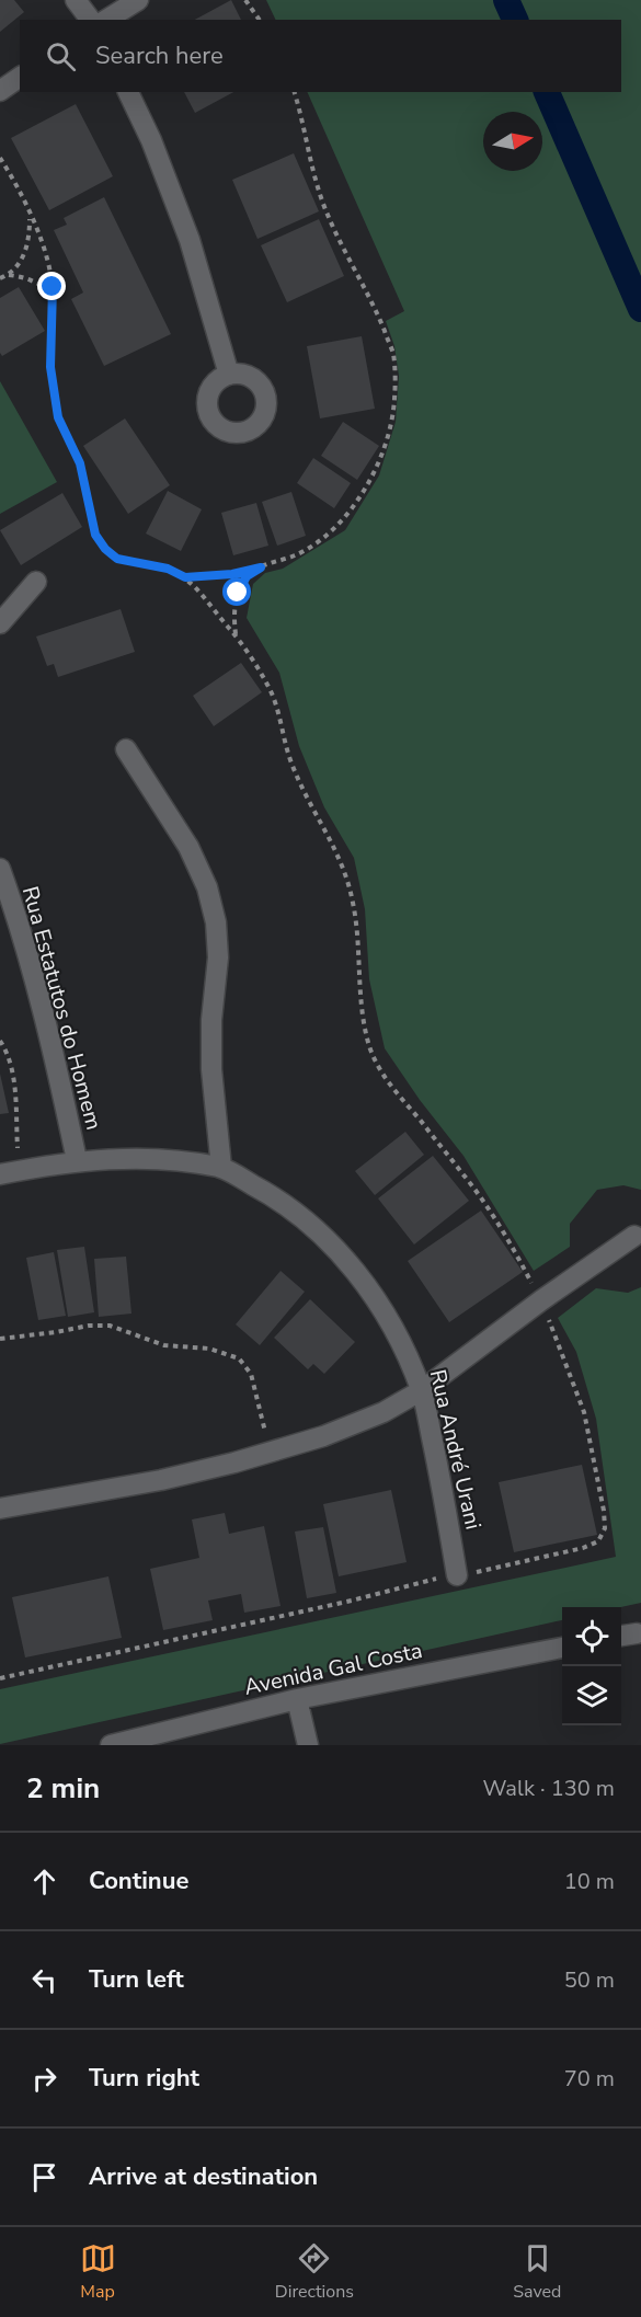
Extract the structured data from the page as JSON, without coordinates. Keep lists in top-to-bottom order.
{
  "streets": {
    "street": ["Rua Estatutos do Homem", "Rua André Urani", "Avenida Gal Costa"]
  },
  "crossings": [
    ["Rua Estatutos do Homem", "Rua André Urani"]
  ],
  "north": "right",
  "page": {
    "search": "Search here",
    "heading": ["2 min", "Walk · 130 m"],
    "list": [
      ["Continue", "10 m"],
      ["Turn left", "50 m"],
      ["Turn right", "70 m"],
      "Arrive at destination"
    ],
    "nav": ["Map", "Directions", "Saved"]
  }
}
